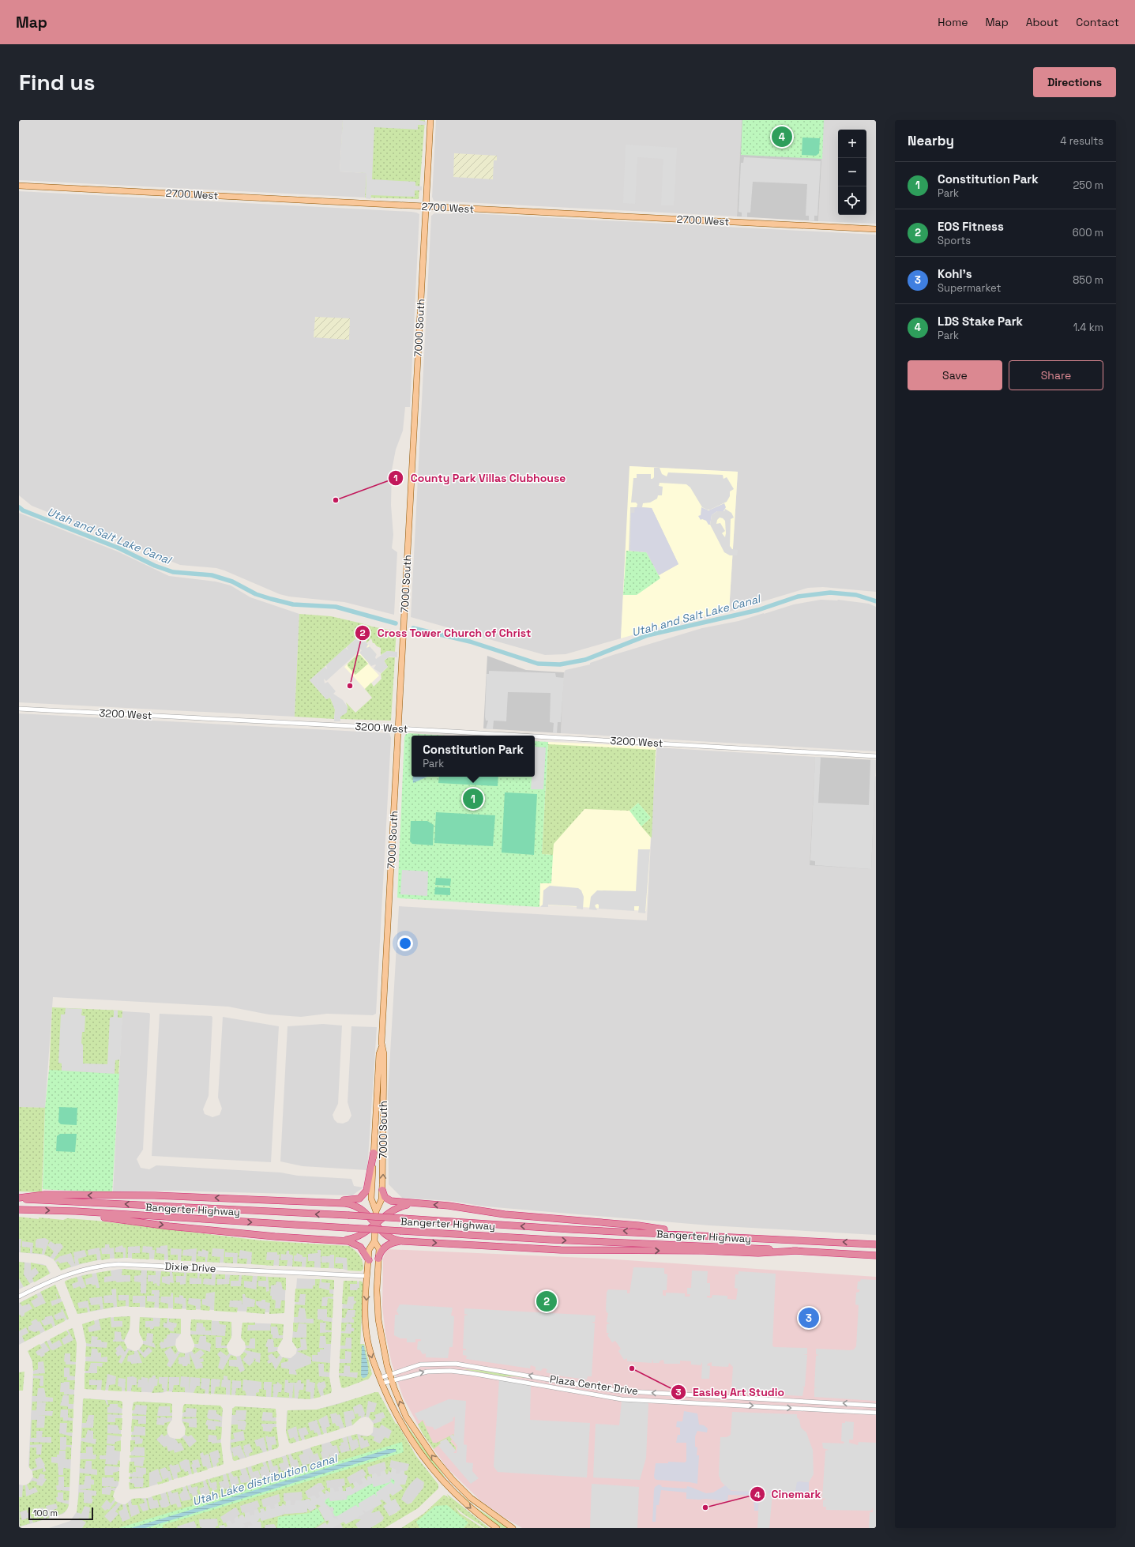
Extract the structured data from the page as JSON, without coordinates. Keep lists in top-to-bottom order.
{
  "streets": {
    "highway": ["Bangerter Highway"],
    "main road": ["2700 West", "7000 South"],
    "street": ["3200 West", "Dixie Drive", "Plaza Center Drive"]
  },
  "crossings": [
    ["2700 West", "7000 South"],
    ["7000 South", "3200 West"],
    ["7000 South", "Dixie Drive"],
    ["7000 South", "Plaza Center Drive"]
  ],
  "water": ["Utah and Salt Lake Canal", "Utah Lake distribution canal"],
  "places": [
    "County Park Villas Clubhouse",
    "Cross Tower Church of Christ",
    "Easley Art Studio",
    "Cinemark"
  ],
  "scale_bar": "100 m",
  "page": {
    "header": "Map",
    "nav": [
      "Home",
      "Map",
      "About",
      "Contact"
    ],
    "buttons": [
      "Directions",
      ["Save", "Share"]
    ],
    "title": "Find us",
    "heading": ["Nearby", "4 results"],
    "pins": [
      "4",
      "1",
      "2",
      "3"
    ],
    "map_buttons": ["+", "−"],
    "list": [
      {
        "mark": "1",
        "name": "Constitution Park",
        "note": "Park",
        "value": "250 m"
      },
      {
        "mark": "2",
        "name": "EOS Fitness",
        "note": "Sports",
        "value": "600 m"
      },
      {
        "mark": "3",
        "name": "Kohl's",
        "note": "Supermarket",
        "value": "850 m"
      },
      {
        "mark": "4",
        "name": "LDS Stake Park",
        "note": "Park",
        "value": "1.4 km"
      }
    ],
    "popup": ["Constitution Park", "Park"],
    "scale": "100 m"
  }
}
